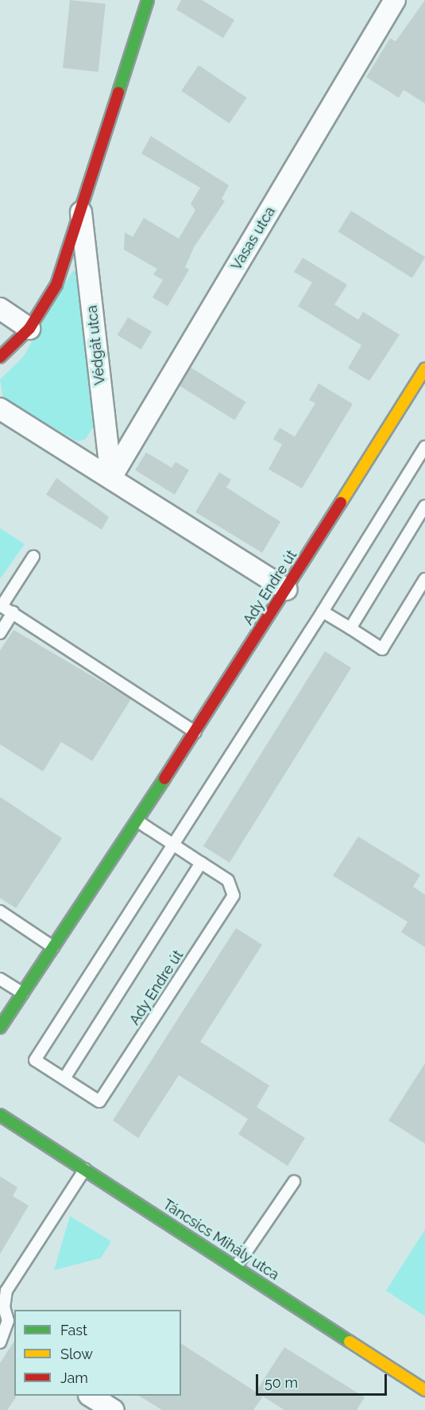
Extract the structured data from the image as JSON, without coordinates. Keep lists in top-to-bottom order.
{
  "streets": {
    "street": [
      "Vasas utca",
      "Védgát utca",
      "Ady Endre út",
      "Táncsics Mihály utca"
    ]
  },
  "crossings": [
    ["Vasas utca", "Védgát utca"]
  ],
  "legend": ["Fast", "Slow", "Jam"],
  "scale_bar": "50 m"
}
